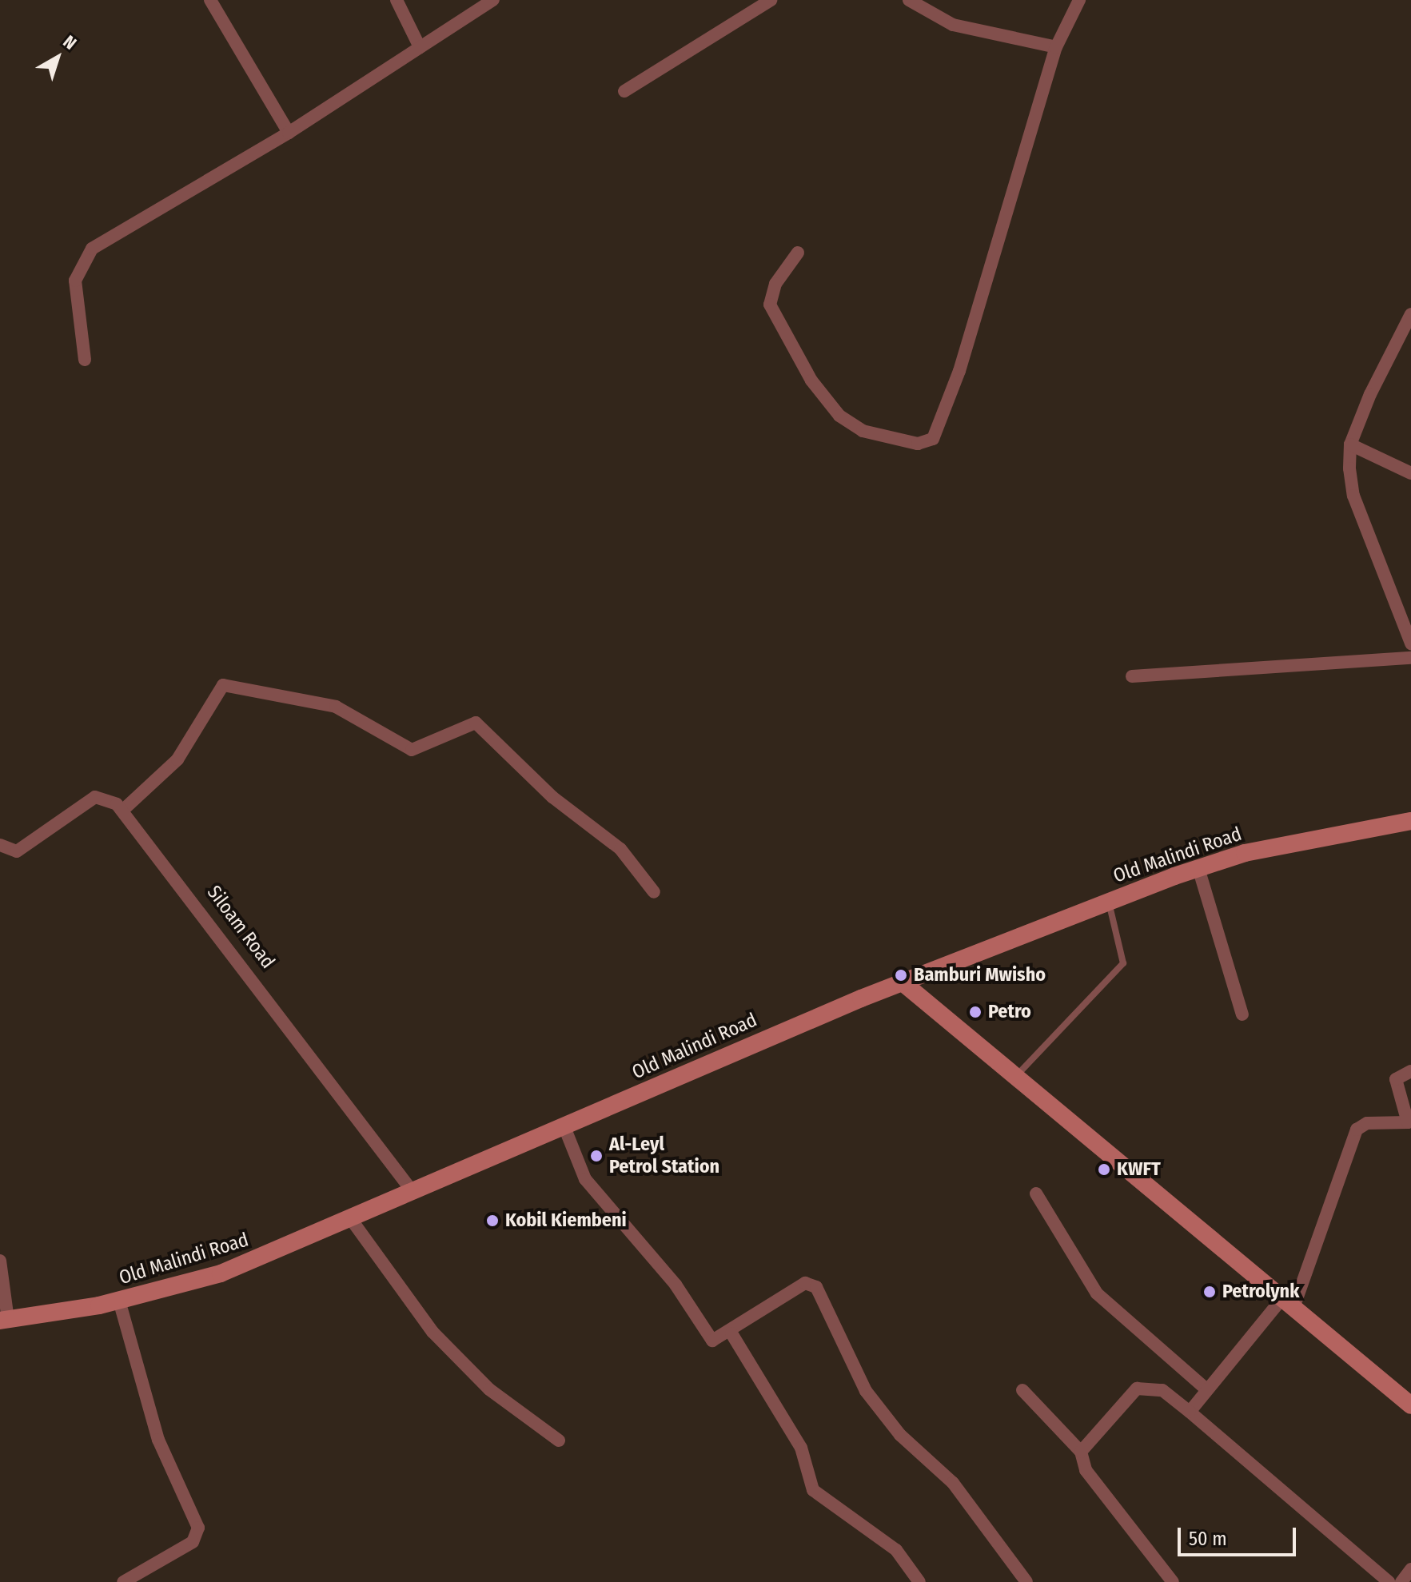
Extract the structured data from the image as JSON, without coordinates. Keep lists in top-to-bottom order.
{
  "streets": {
    "main road": ["Old Malindi Road"],
    "street": ["Siloam Road"]
  },
  "crossings": [
    ["Old Malindi Road", "Siloam Road"]
  ],
  "places": [
    "Bamburi Mwisho",
    "Petro",
    "Al-Leyl Petrol Station",
    "KWFT",
    "Kobil Kiembeni",
    "Petrolynk"
  ],
  "scale_bar": "50 m",
  "north": "top right"
}
